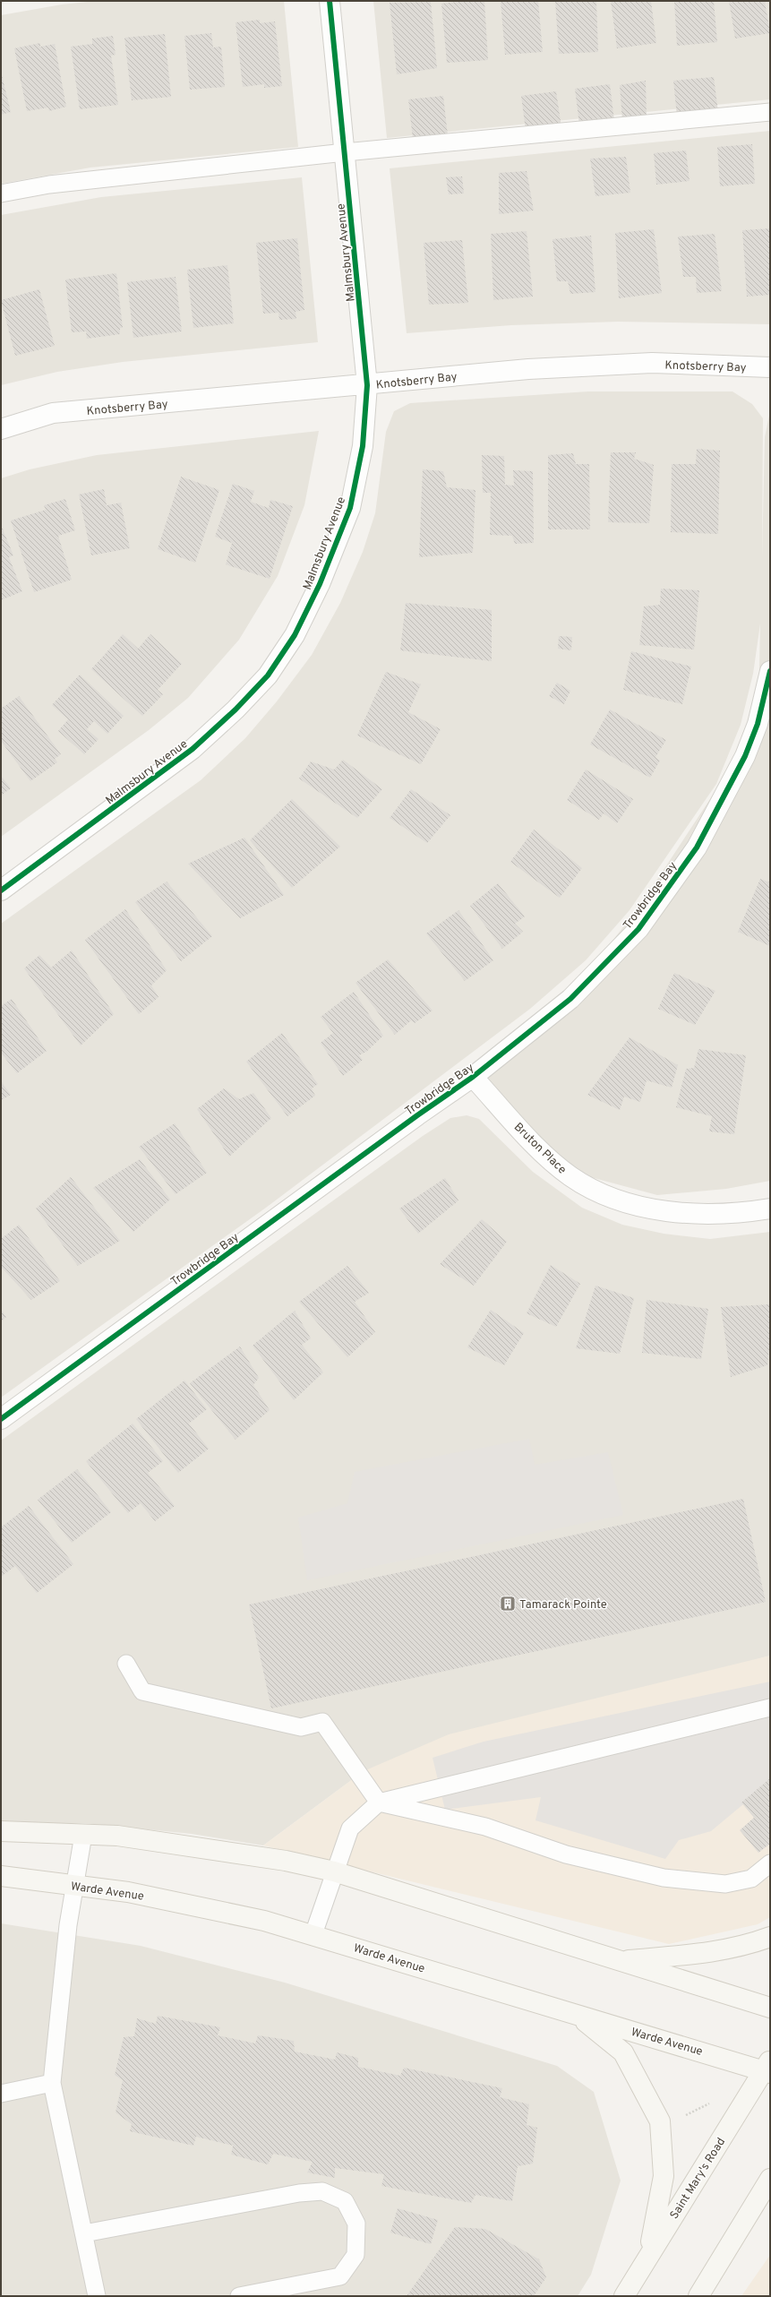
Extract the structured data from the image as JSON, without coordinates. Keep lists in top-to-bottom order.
{
  "streets": {
    "main road": ["Warde Avenue", "Saint Mary's Road"],
    "street": [
      "Malmsbury Avenue",
      "Knotsberry Bay",
      "Trowbridge Bay",
      "Bruton Place"
    ]
  },
  "crossings": [
    ["Malmsbury Avenue", "Knotsberry Bay"],
    ["Trowbridge Bay", "Bruton Place"],
    ["Warde Avenue", "Saint Mary's Road"]
  ],
  "places": {
    "building": ["Tamarack Pointe"]
  }
}
